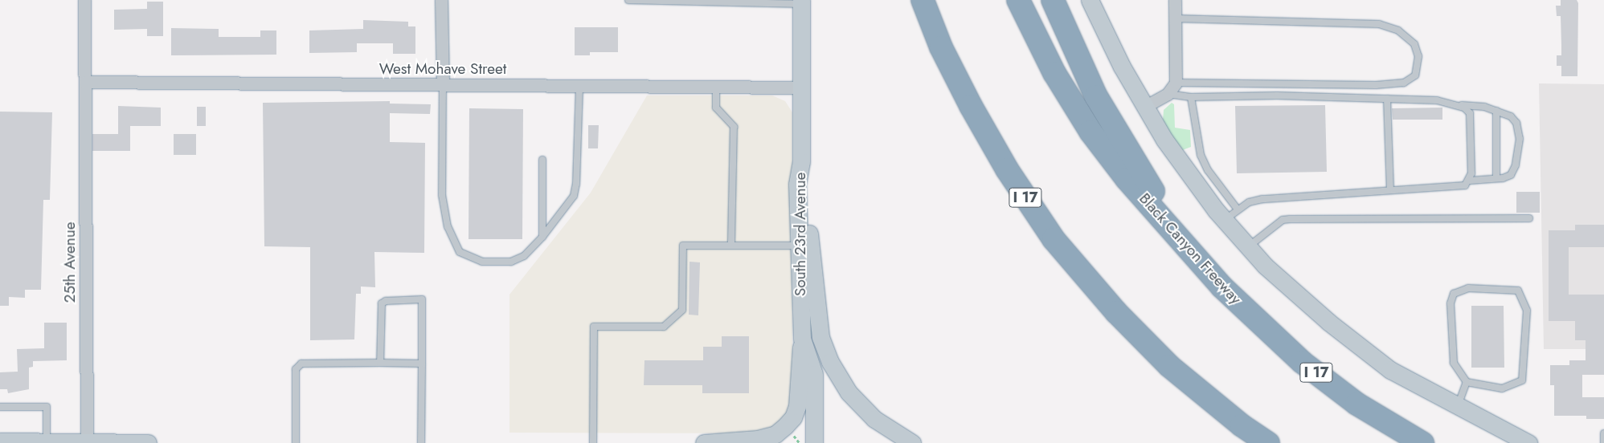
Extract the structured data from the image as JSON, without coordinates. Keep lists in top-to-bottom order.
{
  "streets": {
    "highway": ["I 17", "Black Canyon Freeway"],
    "main road": ["South 23rd Avenue"],
    "street": ["West Mohave Street", "25th Avenue"]
  },
  "crossings": [
    ["West Mohave Street", "South 23rd Avenue"],
    ["West Mohave Street", "25th Avenue"]
  ]
}
